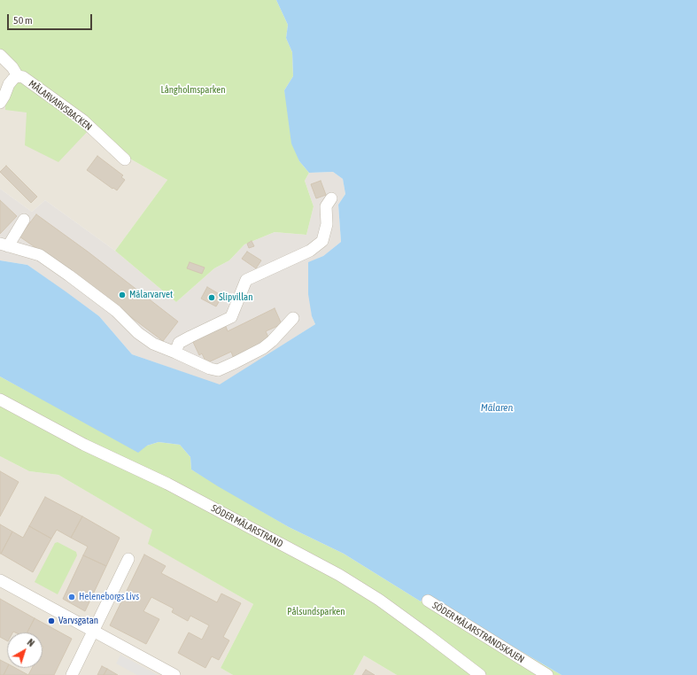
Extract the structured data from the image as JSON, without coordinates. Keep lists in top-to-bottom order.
{
  "streets": {
    "street": ["MÄLARVARVSBACKEN", "SÖDER MÄLARSTRAND", "SÖDER MÄLARSTRANDSKAJEN"]
  },
  "water": ["Mälaren"],
  "parks": ["Långholmsparken", "Pålsundsparken"],
  "places": [
    "Mälarvarvet",
    "Slipvillan",
    "Heleneborgs Livs",
    "Varvsgatan"
  ],
  "scale_bar": "50 m",
  "north": "top right"
}
